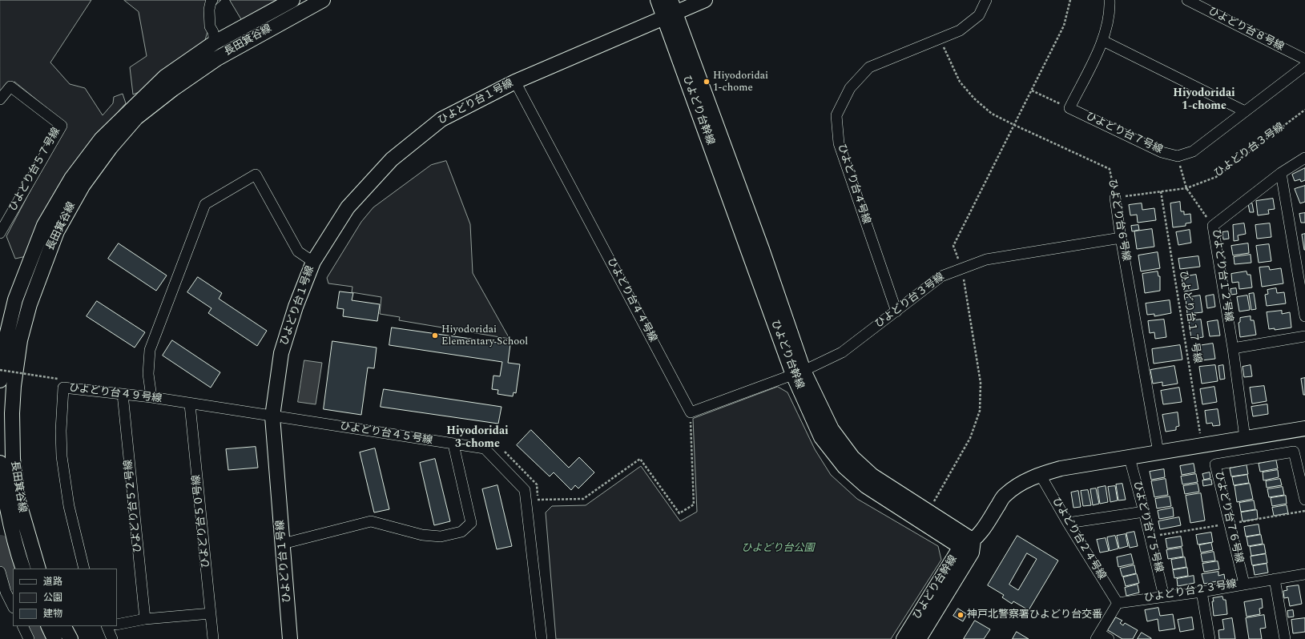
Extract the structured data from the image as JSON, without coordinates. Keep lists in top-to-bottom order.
{
  "streets": {
    "street": [
      "ひよどり台８号線",
      "長田箕谷線",
      "ひよどり台１号線",
      "ひよどり台幹線",
      "ひよどり台７号線",
      "ひよどり台３号線",
      "ひよどり台５７号線",
      "ひよどり台４号線",
      "ひよどり台６号線",
      "ひよどり台１２号線",
      "ひよどり台４４号線",
      "ひよどり台４９号線",
      "ひよどり台４５号線",
      "ひよどり台５２号線",
      "ひよどり台７６号線",
      "ひよどり台５０号線",
      "ひよどり台７５号線",
      "ひよどり台２４号線",
      "ひよどり台２３号線"
    ],
    "path": ["ひよどり台１７号線"]
  },
  "crossings": [
    ["ひよどり台１号線", "ひよどり台幹線"],
    ["ひよどり台１号線", "ひよどり台４４号線"],
    ["ひよどり台１号線", "ひよどり台４９号線"],
    ["ひよどり台１号線", "ひよどり台４５号線"],
    ["ひよどり台幹線", "ひよどり台３号線"],
    ["ひよどり台３号線", "ひよどり台４号線"],
    ["ひよどり台３号線", "ひよどり台６号線"],
    ["ひよどり台３号線", "ひよどり台１７号線"],
    ["ひよどり台４号線", "ひよどり台６号線"],
    ["ひよどり台４９号線", "ひよどり台４５号線"],
    ["ひよどり台４９号線", "ひよどり台５２号線"],
    ["ひよどり台４９号線", "ひよどり台５０号線"],
    ["ひよどり台７６号線", "ひよどり台２３号線"],
    ["ひよどり台７５号線", "ひよどり台２３号線"],
    ["ひよどり台２４号線", "ひよどり台２３号線"]
  ],
  "districts": ["Hiyodoridai 1-chome", "Hiyodoridai 3-chome"],
  "parks": ["ひよどり台公園"],
  "places": ["Hiyodoridai 1-chome", "Hiyodoridai Elementary School", "神戸北警察署ひよどり台交番"],
  "legend": ["道路", "公園", "建物"]
}
